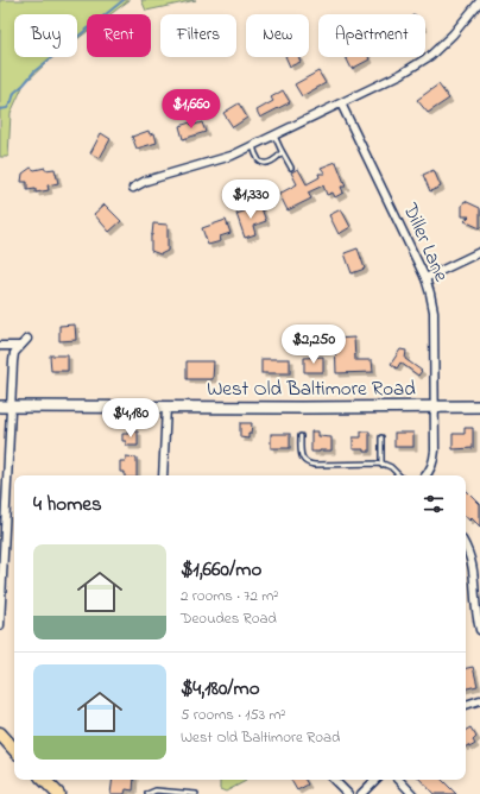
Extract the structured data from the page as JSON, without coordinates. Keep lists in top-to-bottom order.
{
  "streets": {
    "street": ["Diller Lane", "West Old Baltimore Road"]
  },
  "crossings": [
    ["Diller Lane", "West Old Baltimore Road"]
  ],
  "page": {
    "chip": [
      "Buy",
      "Rent",
      "Filters",
      "New",
      "Apartment"
    ],
    "price": [
      "$1,660",
      "$1,330",
      "$2,250",
      "$4,180"
    ],
    "heading": "4 homes",
    "list": [
      {
        "name": "$1,660/mo",
        "note": "2 rooms · 72 m² · Deoudes Road"
      },
      {
        "name": "$4,180/mo",
        "note": "5 rooms · 153 m² · West Old Baltimore Road"
      }
    ]
  }
}
